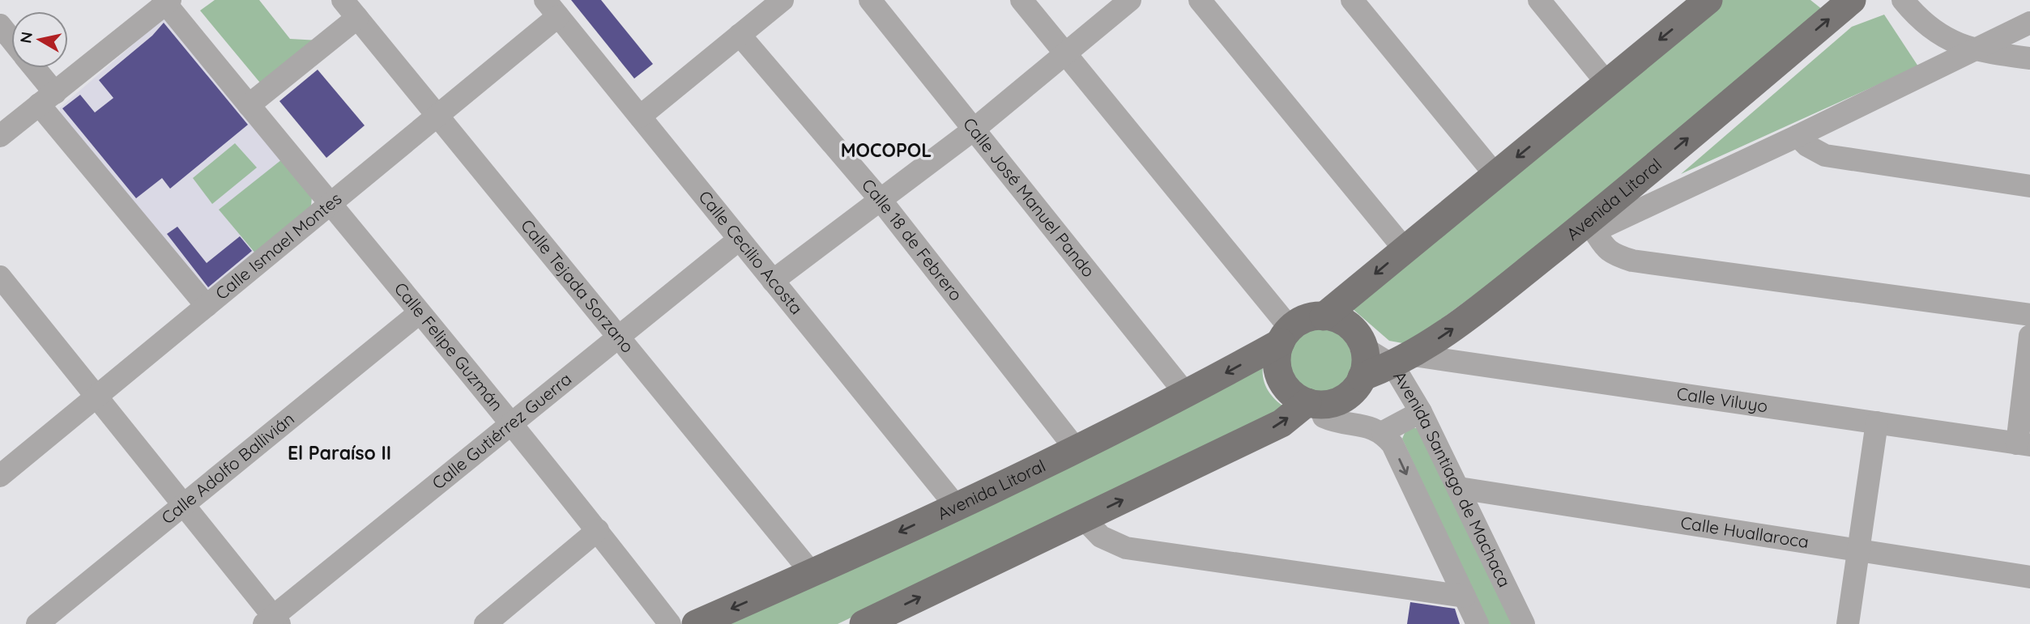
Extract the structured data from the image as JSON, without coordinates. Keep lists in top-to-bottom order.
{
  "streets": {
    "main road": ["Avenida Litoral"],
    "street": [
      "Calle José Manuel Pando",
      "Calle 18 de Febrero",
      "Calle Ismael Montes",
      "Calle Cecilio Acosta",
      "Calle Tejada Sorzano",
      "Calle Felipe Guzmán",
      "Calle Viluyo",
      "Calle Gutiérrez Guerra",
      "Calle Adolfo Ballivián",
      "Avenida Santiago de Machaca",
      "Calle Huallaroca"
    ]
  },
  "crossings": [
    ["Calle José Manuel Pando", "Avenida Litoral"],
    ["Avenida Litoral", "Calle 18 de Febrero"],
    ["Avenida Litoral", "Calle Cecilio Acosta"],
    ["Avenida Litoral", "Calle Tejada Sorzano"],
    ["Avenida Litoral", "Calle Viluyo"],
    ["Avenida Litoral", "Avenida Santiago de Machaca"],
    ["Calle Ismael Montes", "Calle Cecilio Acosta"],
    ["Calle Ismael Montes", "Calle Tejada Sorzano"],
    ["Calle Ismael Montes", "Calle Felipe Guzmán"],
    ["Calle Cecilio Acosta", "Calle Gutiérrez Guerra"],
    ["Calle Tejada Sorzano", "Calle Gutiérrez Guerra"],
    ["Calle Felipe Guzmán", "Calle Gutiérrez Guerra"],
    ["Calle Felipe Guzmán", "Calle Adolfo Ballivián"],
    ["Calle Viluyo", "Avenida Santiago de Machaca"],
    ["Avenida Santiago de Machaca", "Calle Huallaroca"]
  ],
  "districts": ["MOCOPOL", "El Paraíso II"],
  "north": "left"
}
